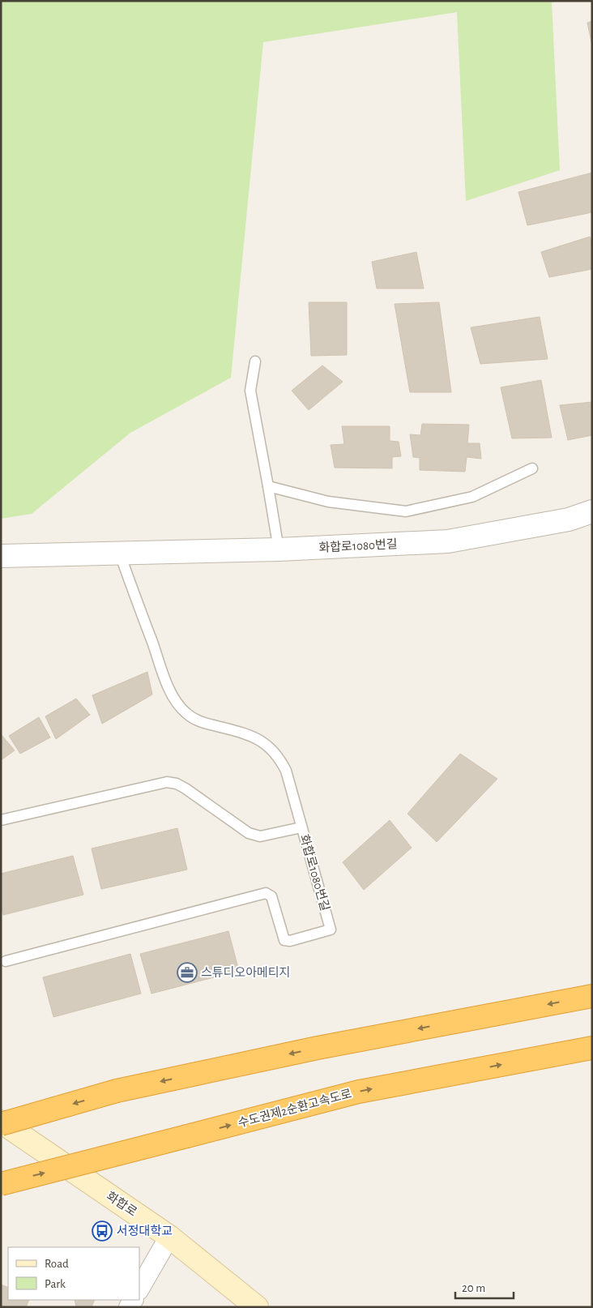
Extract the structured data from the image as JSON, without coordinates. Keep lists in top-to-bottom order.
{
  "streets": {
    "highway": ["수도권제2순환고속도로"],
    "main road": ["화합로"],
    "street": ["화합로1080번길"]
  },
  "places": {
    "office": ["스튜디오아메티지"],
    "bus stop": ["서정대학교"]
  },
  "legend": ["Road", "Park"],
  "scale_bar": "20 m"
}
